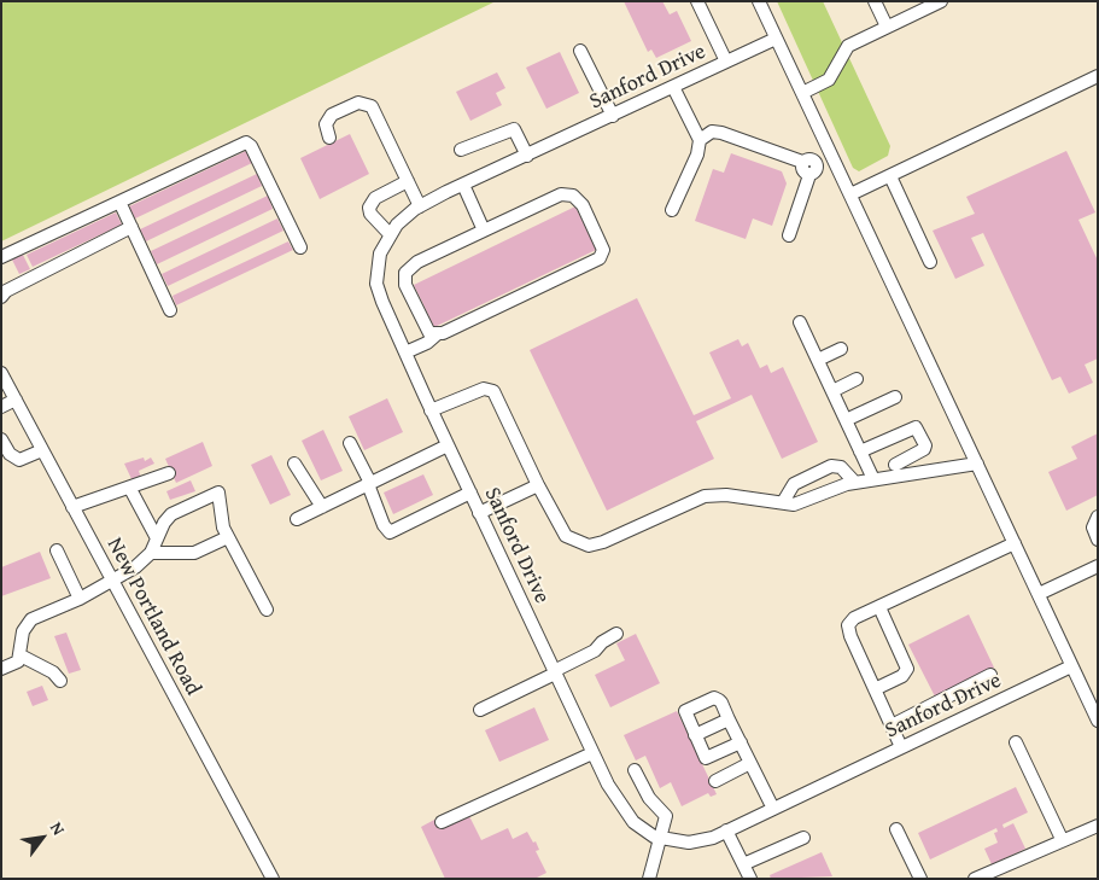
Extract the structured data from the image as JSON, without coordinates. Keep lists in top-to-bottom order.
{
  "streets": {
    "street": ["Sanford Drive", "New Portland Road"]
  },
  "north": "top right"
}
